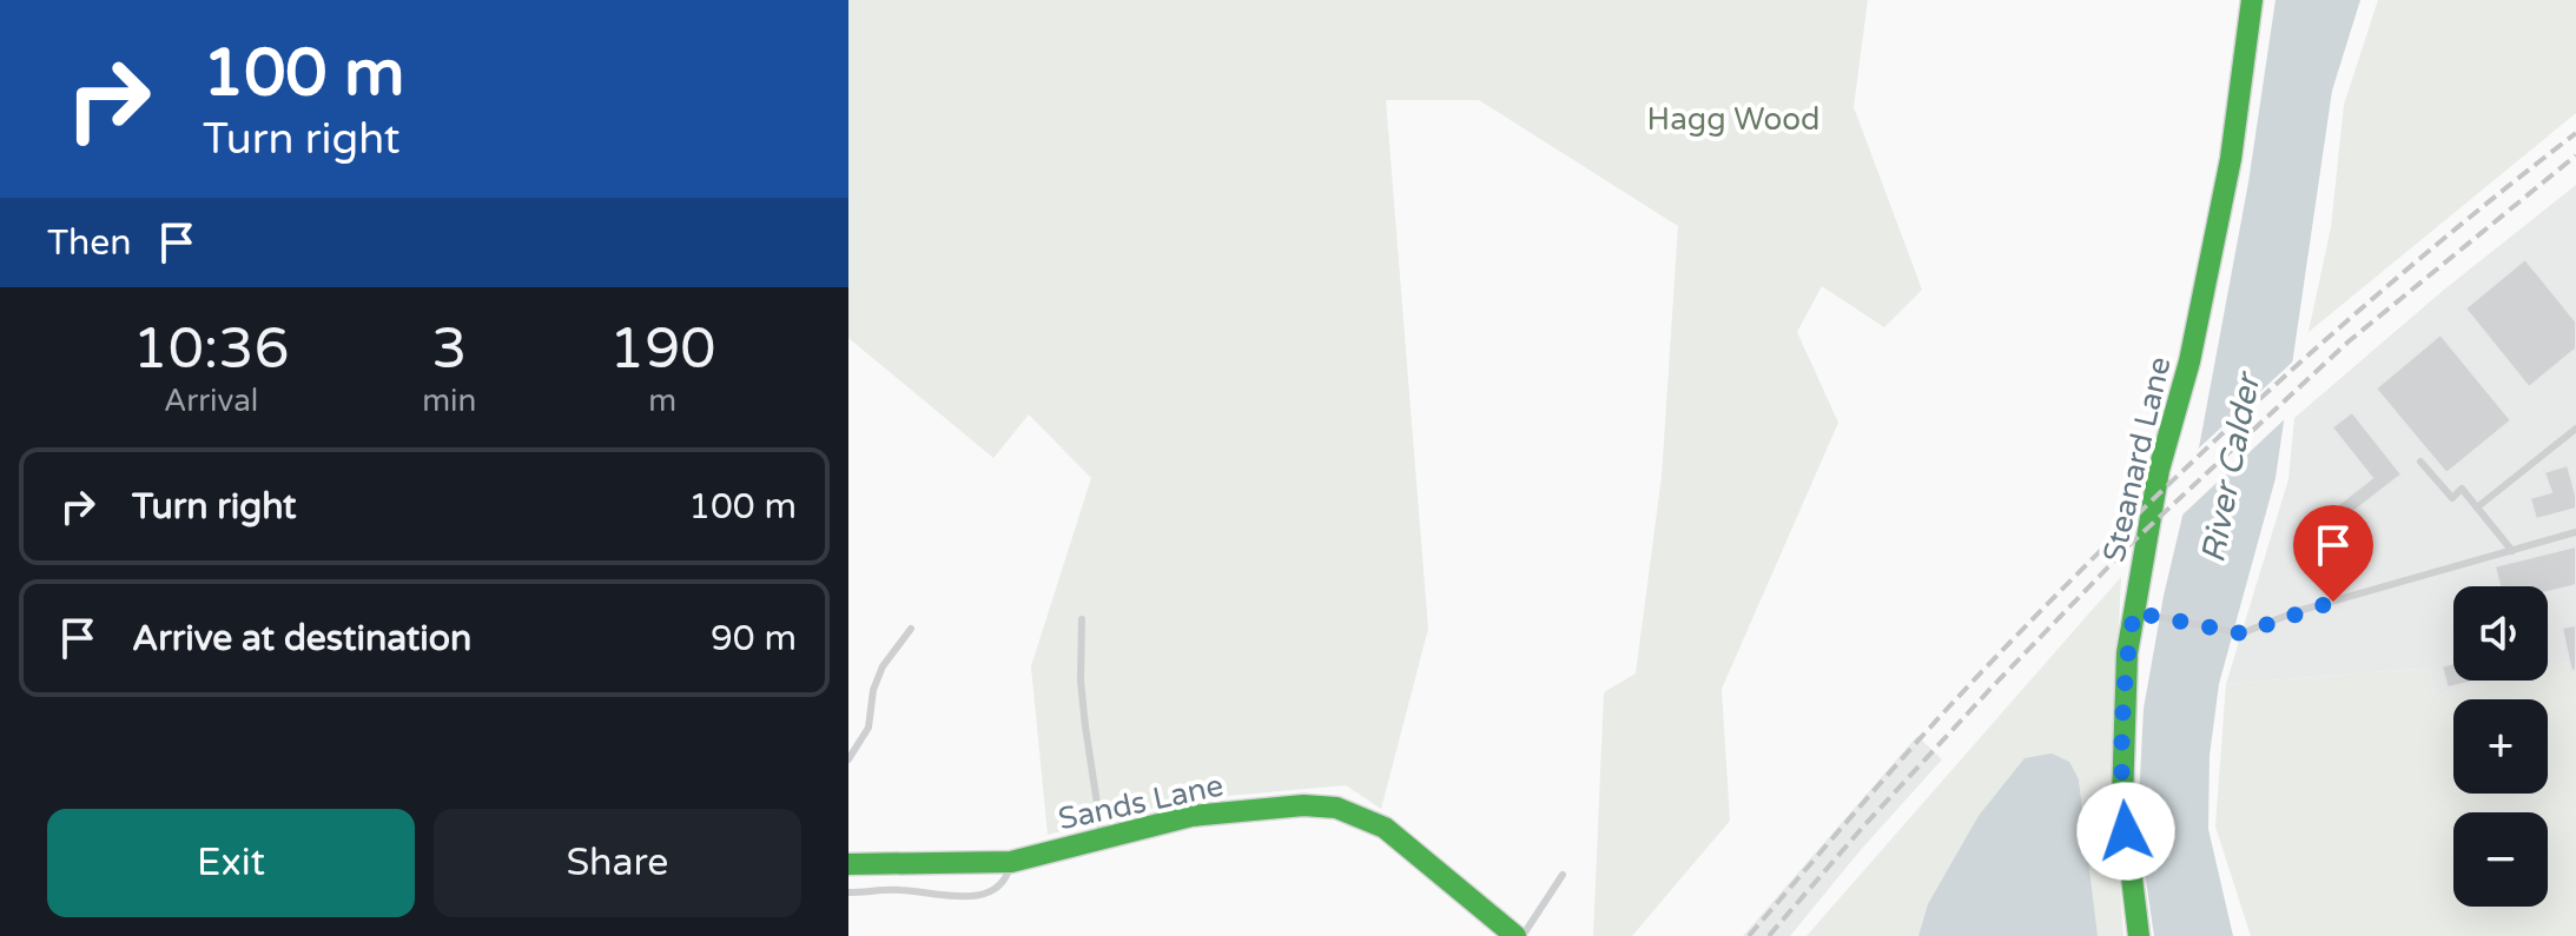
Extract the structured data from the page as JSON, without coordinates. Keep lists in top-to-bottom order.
{
  "streets": {
    "street": ["Steanard Lane", "Sands Lane"]
  },
  "water": ["River Calder"],
  "parks": ["Hagg Wood"],
  "page": {
    "turn": ["100 m", "Turn right"],
    "then": "Then",
    "eta": [
      "10:36",
      "Arrival",
      "3",
      "min",
      "190",
      "m"
    ],
    "list": [
      {
        "name": "Turn right",
        "value": "100 m"
      },
      {
        "name": "Arrive at destination",
        "value": "90 m"
      }
    ],
    "map_buttons": ["+", "−"],
    "buttons": ["Exit", "Share"]
  }
}
